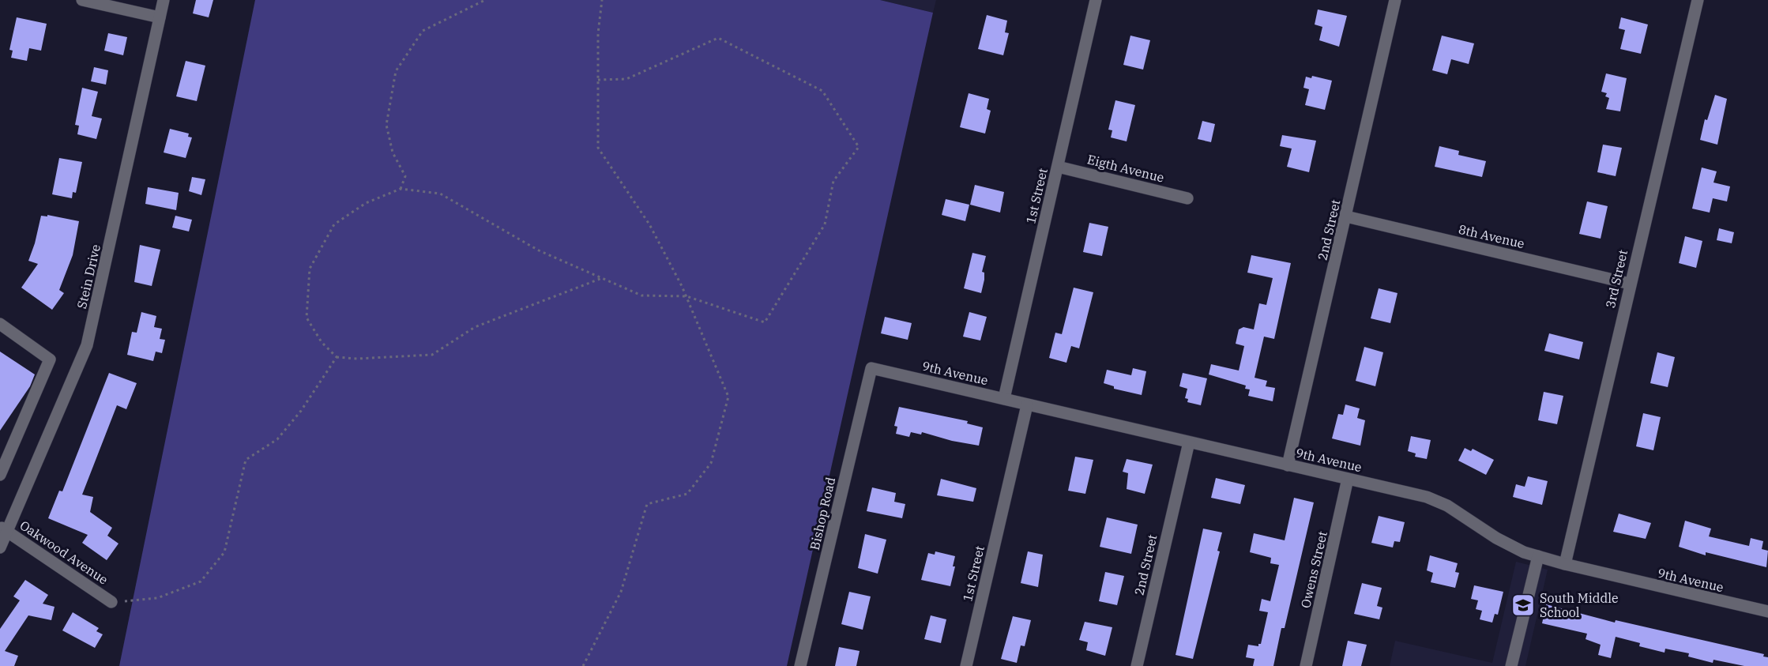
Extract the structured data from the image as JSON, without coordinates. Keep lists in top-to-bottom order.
{
  "streets": {
    "street": [
      "Eigth Avenue",
      "1st Street",
      "2nd Street",
      "8th Avenue",
      "Stein Drive",
      "3rd Street",
      "9th Avenue",
      "Bishop Road",
      "Oakwood Avenue",
      "Owens Street"
    ]
  },
  "crossings": [
    ["Eigth Avenue", "1st Street"],
    ["1st Street", "9th Avenue"],
    ["2nd Street", "8th Avenue"],
    ["2nd Street", "9th Avenue"],
    ["8th Avenue", "3rd Street"],
    ["Stein Drive", "Oakwood Avenue"],
    ["3rd Street", "9th Avenue"],
    ["9th Avenue", "Bishop Road"],
    ["9th Avenue", "Owens Street"]
  ],
  "places": {
    "school or university": ["South Middle School"]
  }
}
